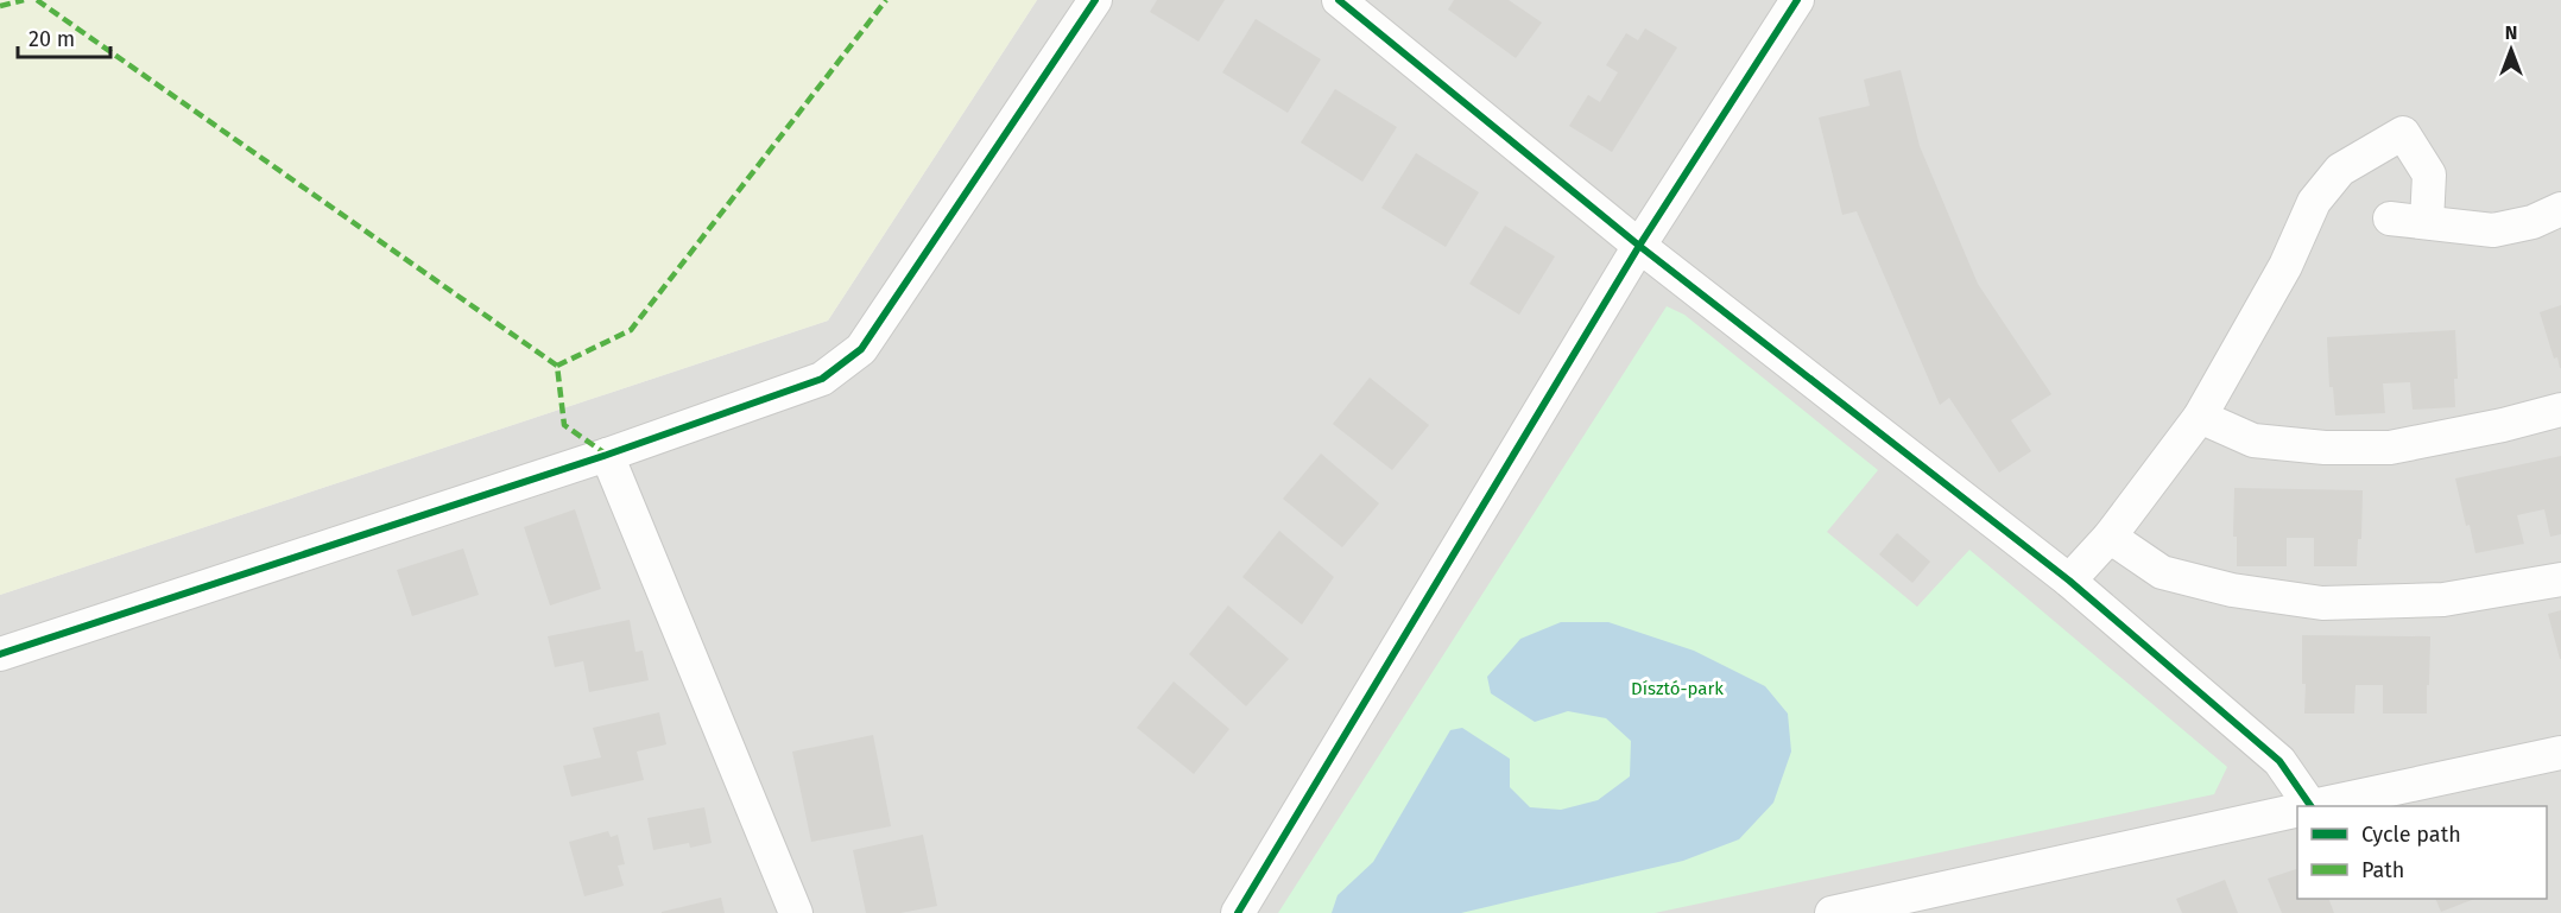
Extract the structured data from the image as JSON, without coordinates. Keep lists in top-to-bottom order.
{
  "parks": ["Dísztó-park"],
  "legend": ["Cycle path", "Path"],
  "scale_bar": "20 m",
  "north": "top"
}
